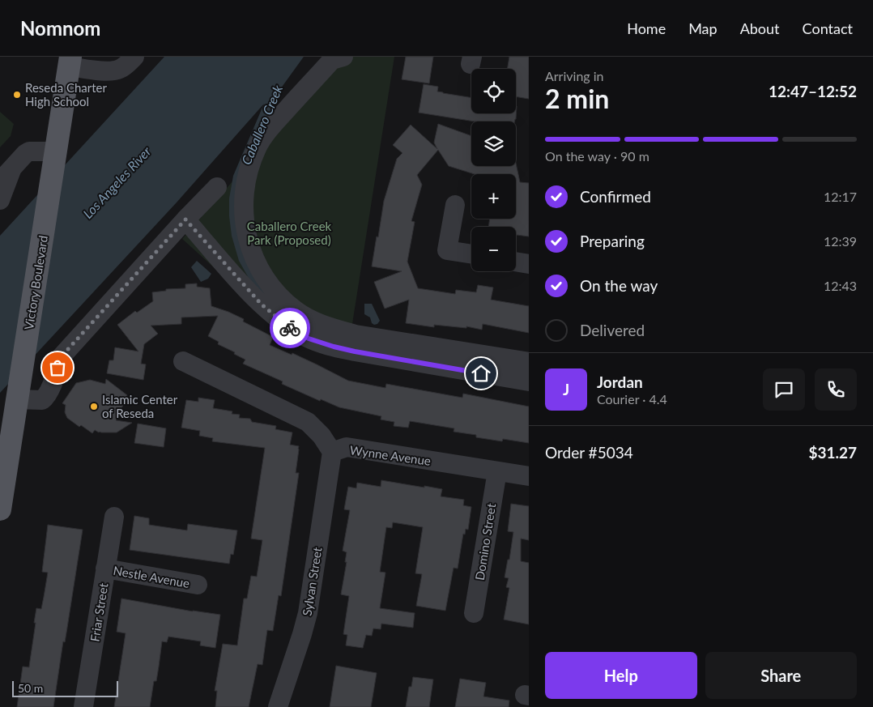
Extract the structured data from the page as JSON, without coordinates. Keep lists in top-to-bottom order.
{
  "streets": {
    "main road": ["Victory Boulevard"],
    "street": [
      "Wynne Avenue",
      "Domino Street",
      "Nestle Avenue",
      "Sylvan Street",
      "Friar Street"
    ]
  },
  "crossings": [
    ["Wynne Avenue", "Domino Street"],
    ["Wynne Avenue", "Sylvan Street"],
    ["Nestle Avenue", "Friar Street"]
  ],
  "water": ["Caballero Creek", "Los Angeles River"],
  "parks": ["Caballero Creek Park (Proposed)"],
  "places": ["Reseda Charter High School", "Islamic Center of Reseda"],
  "scale_bar": "50 m",
  "page": {
    "header": "Nomnom",
    "nav": [
      "Home",
      "Map",
      "About",
      "Contact"
    ],
    "heading": ["2 min", "Arriving in", "12:47–12:52"],
    "panel": [
      "Jordan",
      "Courier · 4.4",
      "Order #5034",
      "$31.27"
    ],
    "map_buttons": ["+", "−"],
    "bar": "On the way · 90 m",
    "list": [
      ["Confirmed", "12:17"],
      ["Preparing", "12:39"],
      ["On the way", "12:43"],
      "Delivered"
    ],
    "round": "J",
    "buttons": ["Help", "Share"],
    "scale": "50 m"
  }
}
